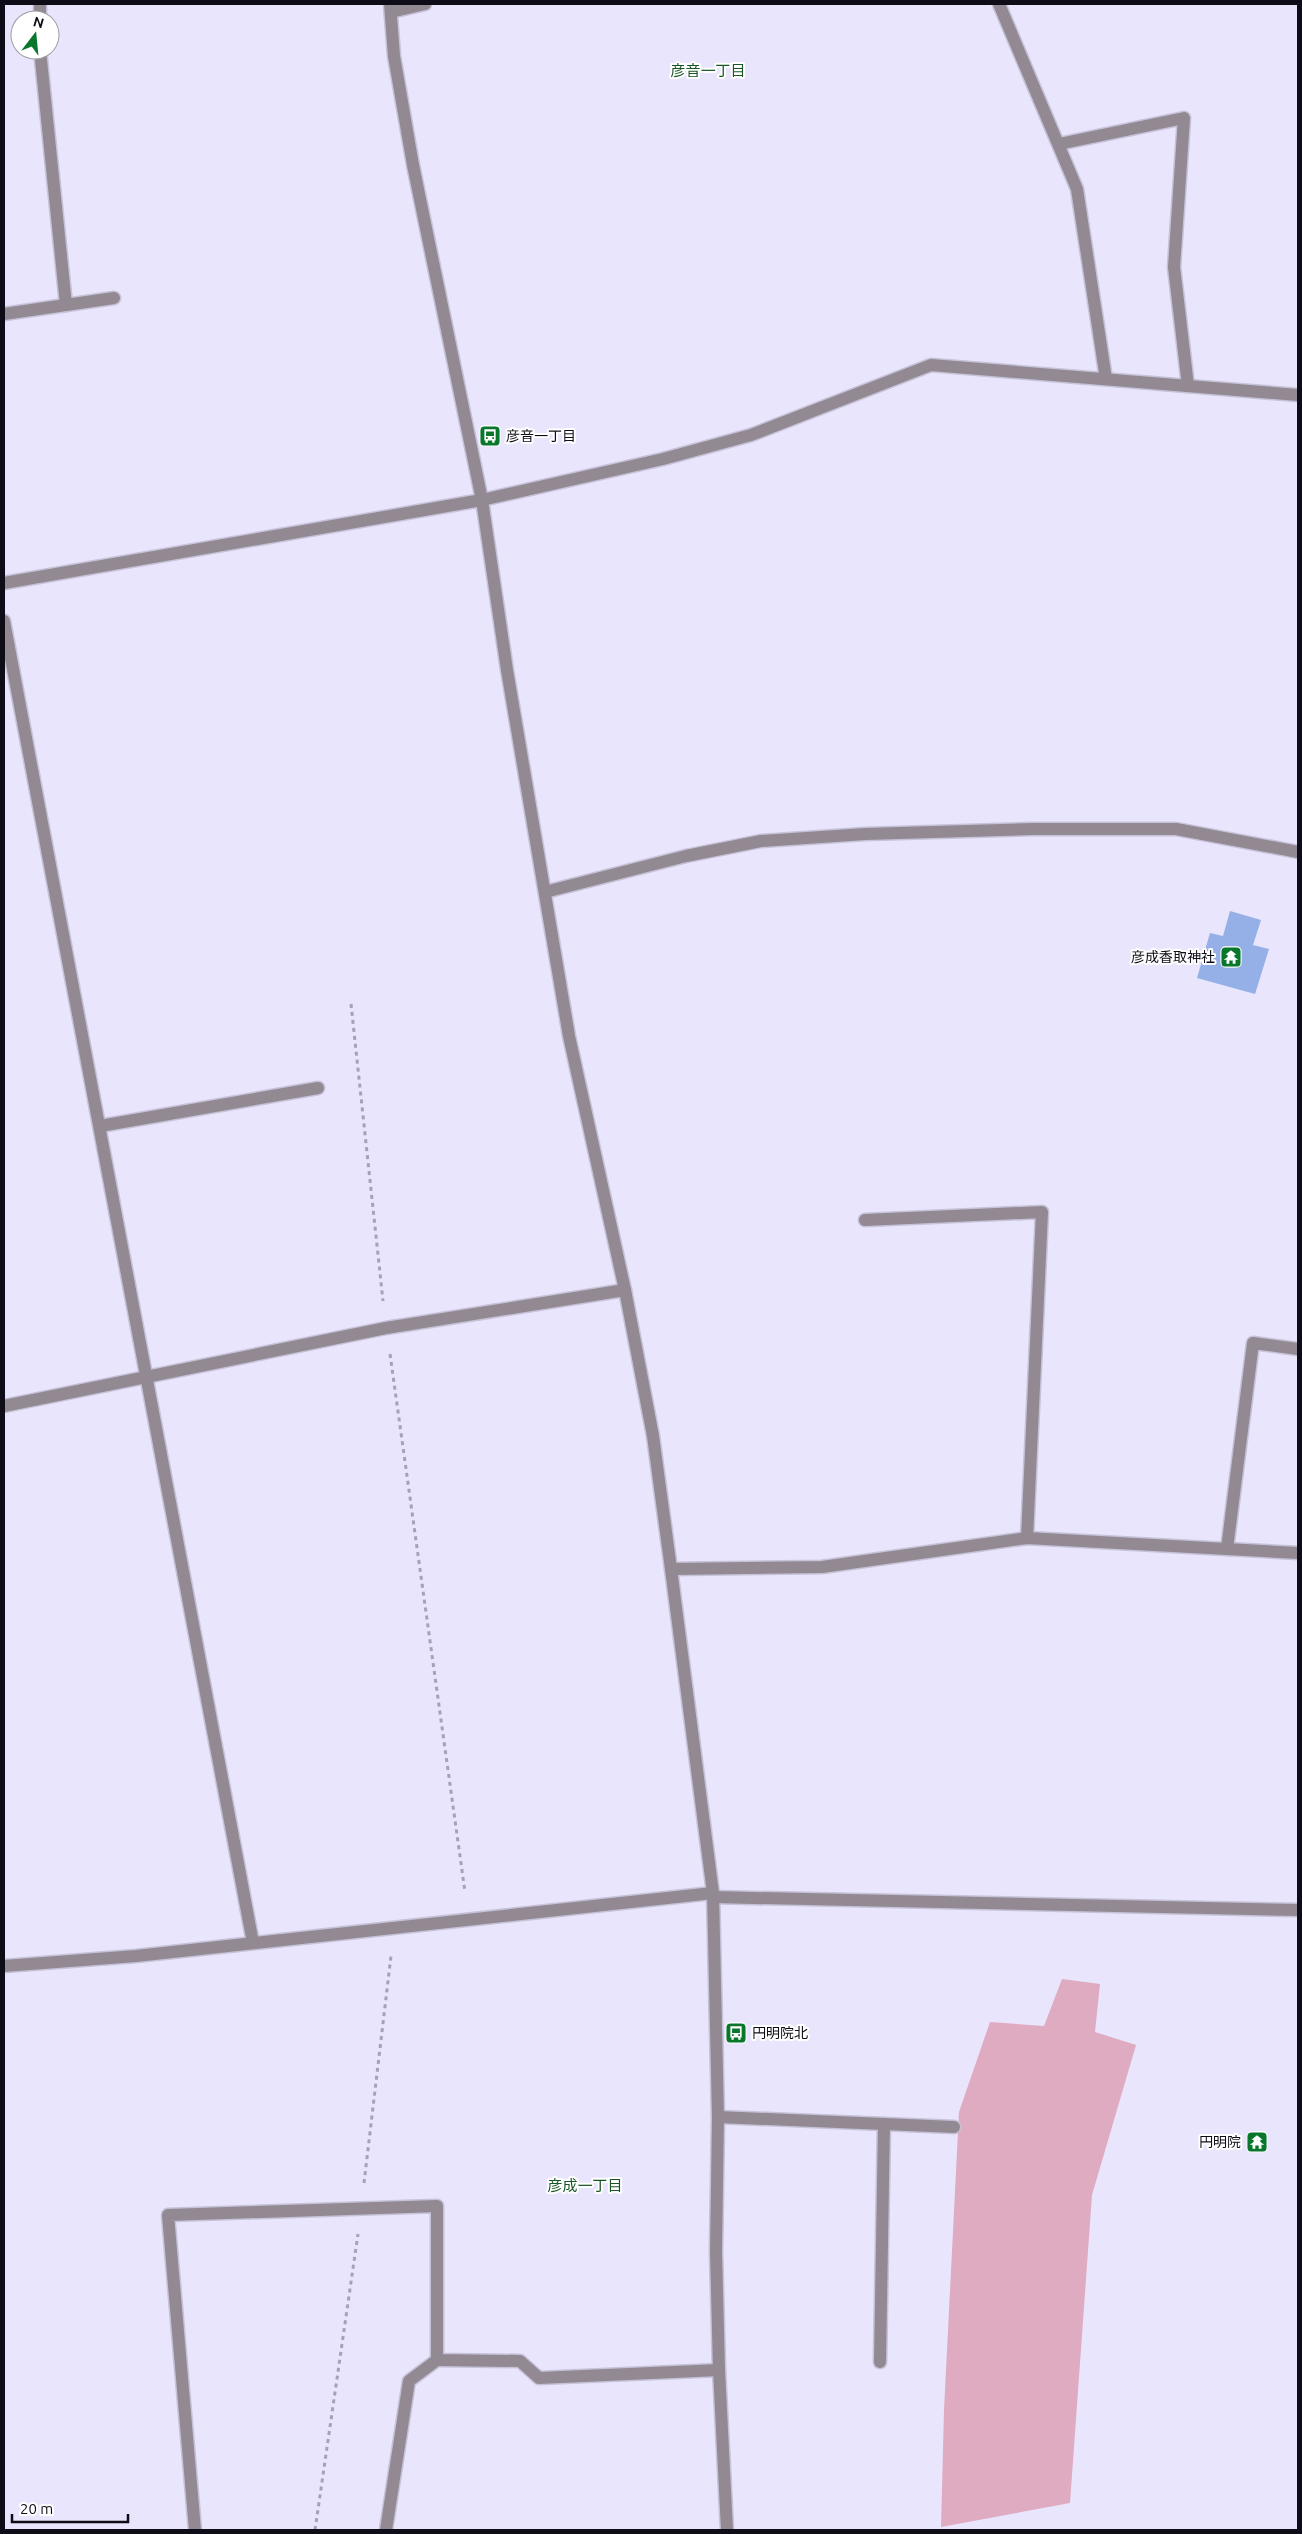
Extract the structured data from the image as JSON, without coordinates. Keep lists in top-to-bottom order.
{
  "districts": ["彦音一丁目", "彦成一丁目"],
  "places": {
    "bus stop": ["彦音一丁目", "円明院北"],
    "temple": ["彦成香取神社", "円明院"]
  },
  "scale_bar": "20 m",
  "north": "top"
}
